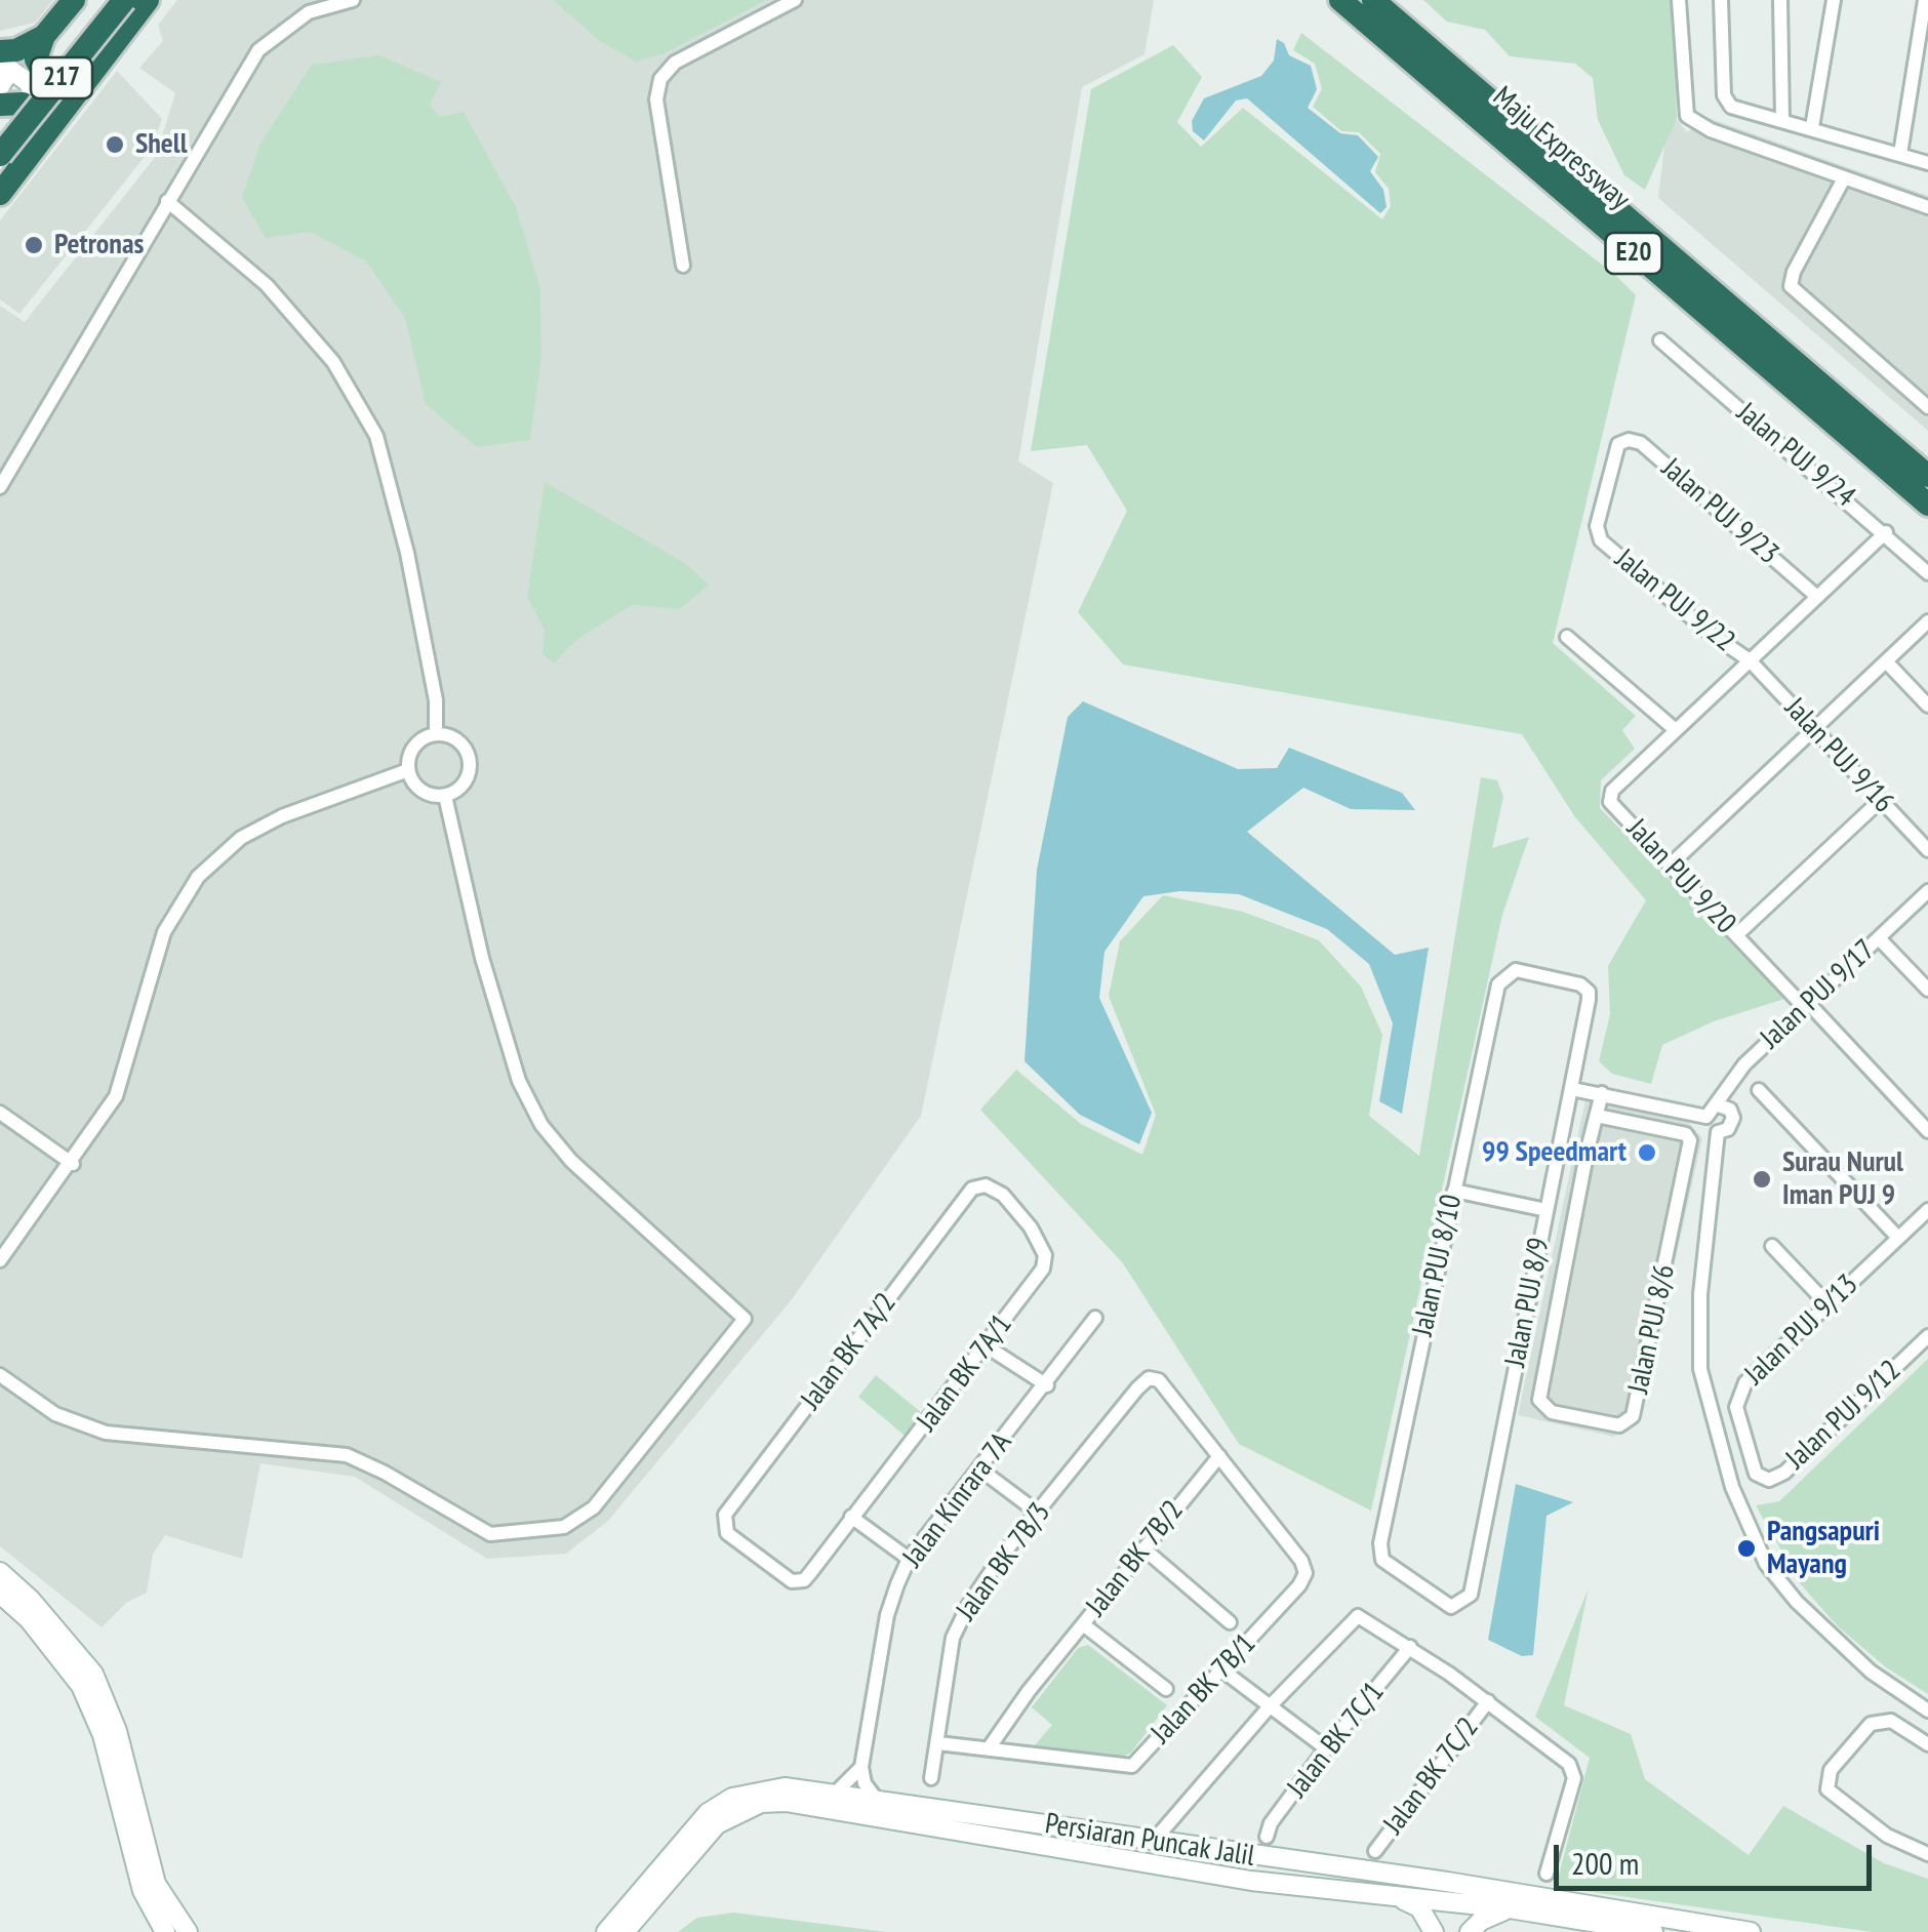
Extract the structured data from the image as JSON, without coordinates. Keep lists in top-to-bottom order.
{
  "streets": {
    "highway": ["217", "Maju Expressway", "E20"],
    "main road": ["Persiaran Puncak Jalil"],
    "street": [
      "Jalan PUJ 9/24",
      "Jalan PUJ 9/23",
      "Jalan PUJ 9/22",
      "Jalan PUJ 9/16",
      "Jalan PUJ 9/20",
      "Jalan PUJ 9/17",
      "Jalan PUJ 8/10",
      "Jalan PUJ 8/9",
      "Jalan PUJ 8/6",
      "Jalan PUJ 9/13",
      "Jalan BK 7A/2",
      "Jalan BK 7A/1",
      "Jalan PUJ 9/12",
      "Jalan Kinrara 7A",
      "Jalan BK 7B/2",
      "Jalan BK 7B/3",
      "Jalan BK 7B/1",
      "Jalan BK 7C/1",
      "Jalan BK 7C/2"
    ]
  },
  "crossings": [
    ["Jalan PUJ 9/24", "Jalan PUJ 9/20"],
    ["Jalan PUJ 9/23", "Jalan PUJ 9/22"],
    ["Jalan PUJ 9/23", "Jalan PUJ 9/20"],
    ["Jalan PUJ 9/22", "Jalan PUJ 9/16"],
    ["Jalan PUJ 9/22", "Jalan PUJ 9/20"],
    ["Jalan PUJ 9/16", "Jalan PUJ 9/20"],
    ["Jalan PUJ 9/20", "Jalan PUJ 9/17"],
    ["Jalan PUJ 8/10", "Jalan PUJ 8/9"],
    ["Jalan PUJ 9/13", "Jalan PUJ 9/12"],
    ["Jalan BK 7A/2", "Jalan BK 7A/1"],
    ["Jalan BK 7B/2", "Jalan BK 7B/3"],
    ["Jalan BK 7B/2", "Jalan BK 7B/1"],
    ["Jalan BK 7B/3", "Jalan BK 7B/1"]
  ],
  "places": [
    "Shell",
    "Petronas",
    "99 Speedmart",
    "Surau Nurul Iman PUJ 9",
    "Pangsapuri Mayang"
  ],
  "scale_bar": "200 m"
}
